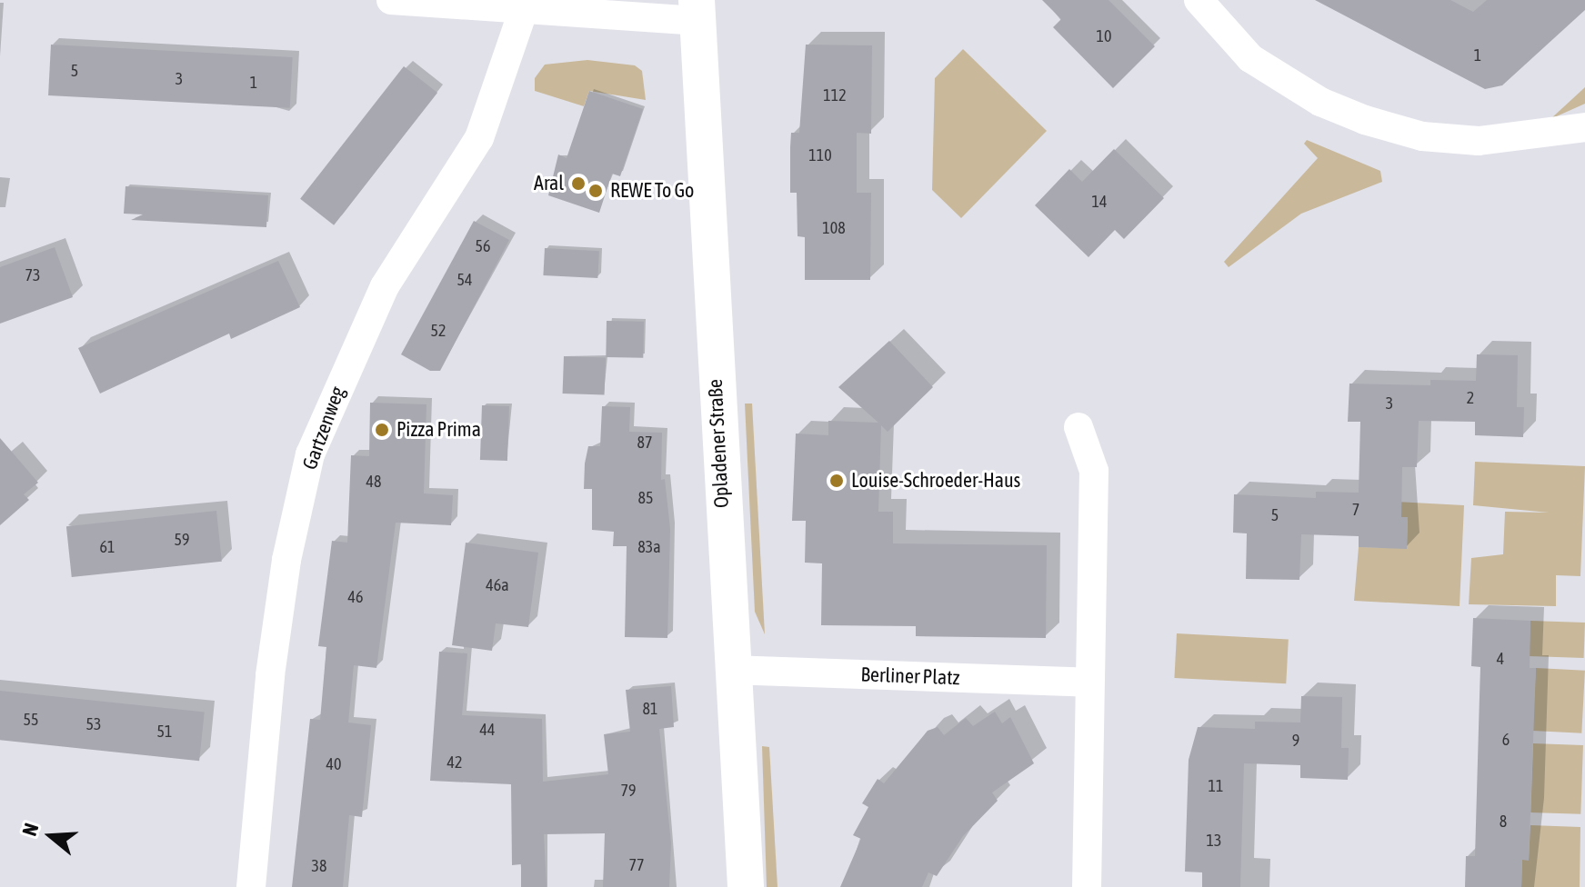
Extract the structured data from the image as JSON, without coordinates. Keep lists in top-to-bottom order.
{
  "streets": {
    "street": ["Gartzenweg", "Opladener Straße", "Berliner Platz"]
  },
  "crossings": [
    ["Opladener Straße", "Berliner Platz"]
  ],
  "places": [
    "Aral",
    "REWE To Go",
    "Pizza Prima",
    "Louise-Schroeder-Haus"
  ],
  "house_numbers": [
    "10",
    "1",
    "5",
    "3",
    "1",
    "112",
    "110",
    "14",
    "108",
    "56",
    "73",
    "54",
    "52",
    "2",
    "3",
    "87",
    "48",
    "85",
    "7",
    "5",
    "59",
    "61",
    "83a",
    "46a",
    "46",
    "4",
    "81",
    "55",
    "53",
    "44",
    "51",
    "6",
    "9",
    "42",
    "40",
    "11",
    "79",
    "8",
    "13",
    "77",
    "38"
  ],
  "north": "left"
}
